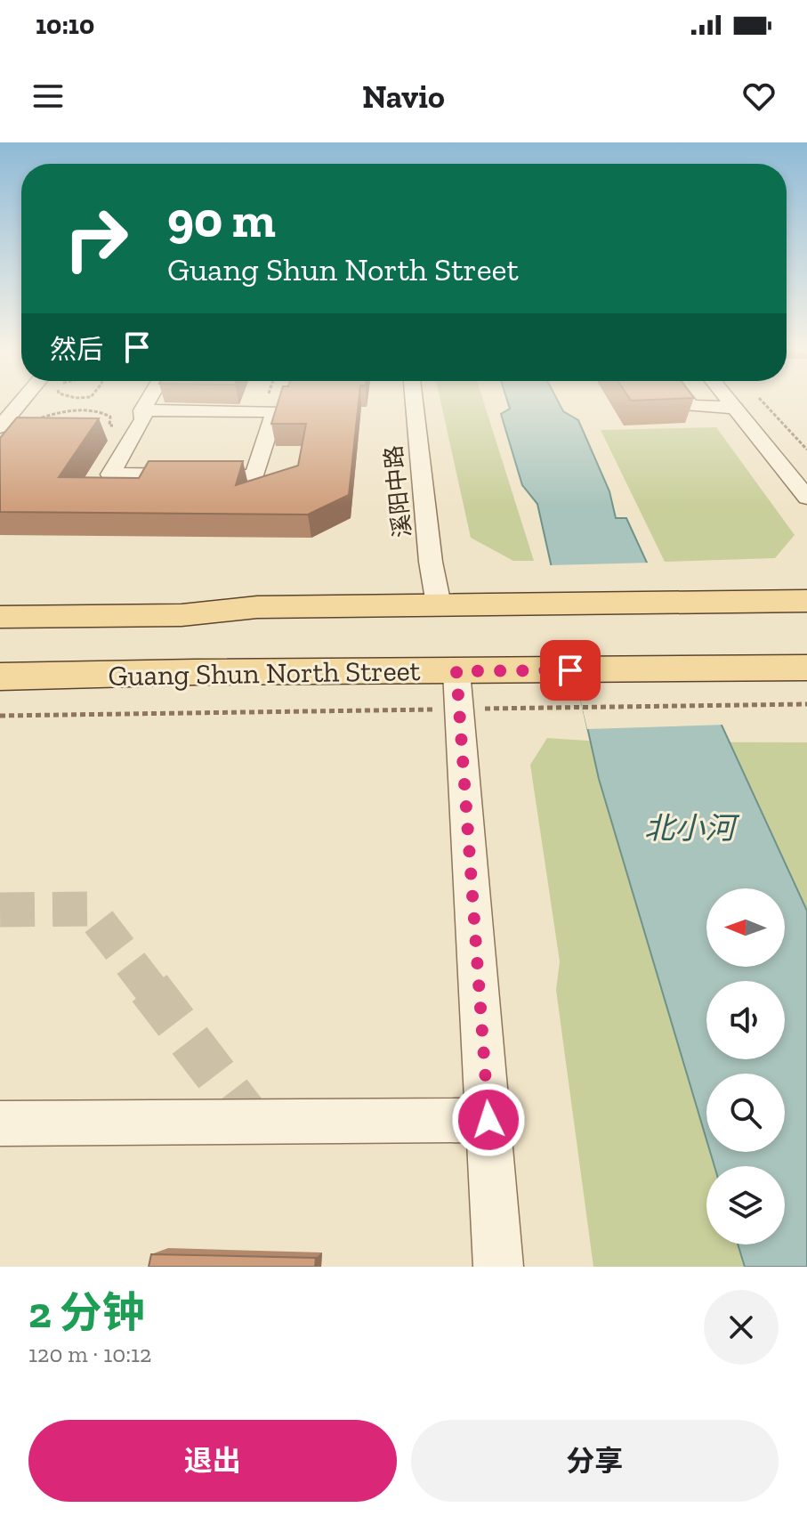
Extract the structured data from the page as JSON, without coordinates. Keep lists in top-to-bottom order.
{
  "streets": {
    "main road": ["Guang Shun North Street"],
    "street": ["溪阳中路"]
  },
  "crossings": [
    ["溪阳中路", "Guang Shun North Street"]
  ],
  "water": ["北小河"],
  "north": "left",
  "page": {
    "status": "10:10",
    "header": "Navio",
    "turn": ["90 m", "Guang Shun North Street"],
    "then": "然后",
    "heading": ["2 分钟", "120 m · 10:12"],
    "buttons": ["退出", "分享"]
  }
}
